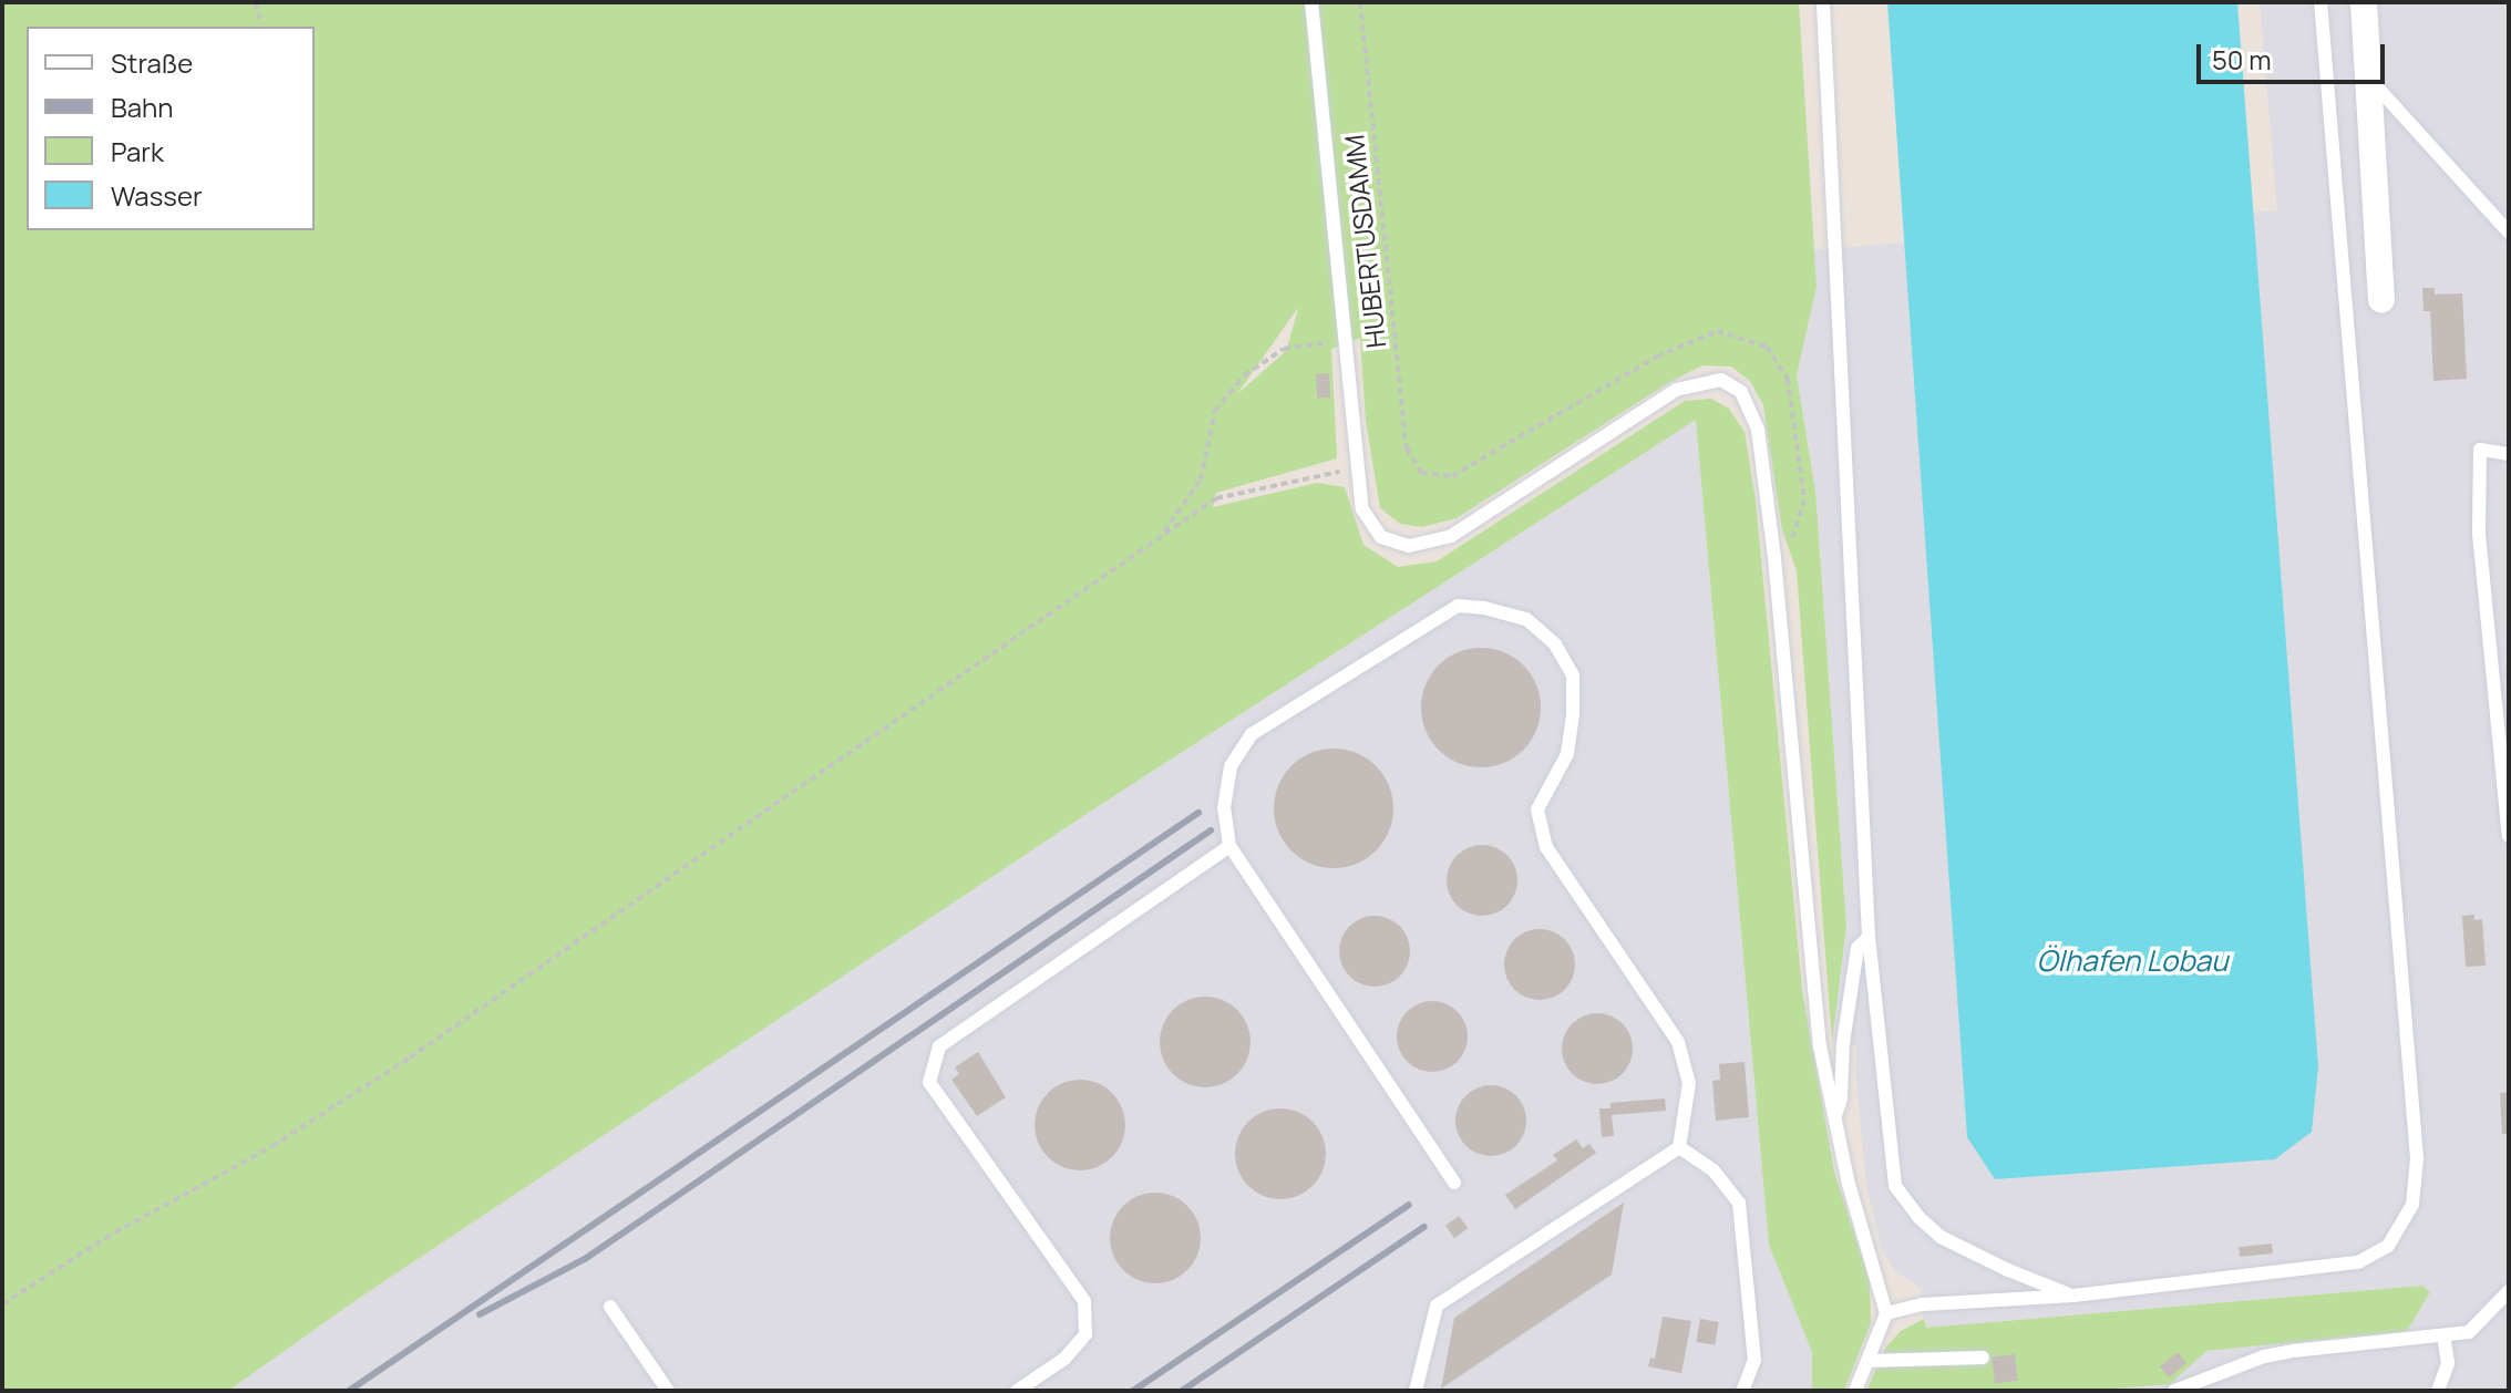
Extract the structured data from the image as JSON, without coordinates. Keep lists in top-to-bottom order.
{
  "streets": {
    "path": ["HUBERTUSDAMM"]
  },
  "water": ["Ölhafen Lobau"],
  "legend": [
    "Straße",
    "Bahn",
    "Park",
    "Wasser"
  ],
  "scale_bar": "50 m"
}
